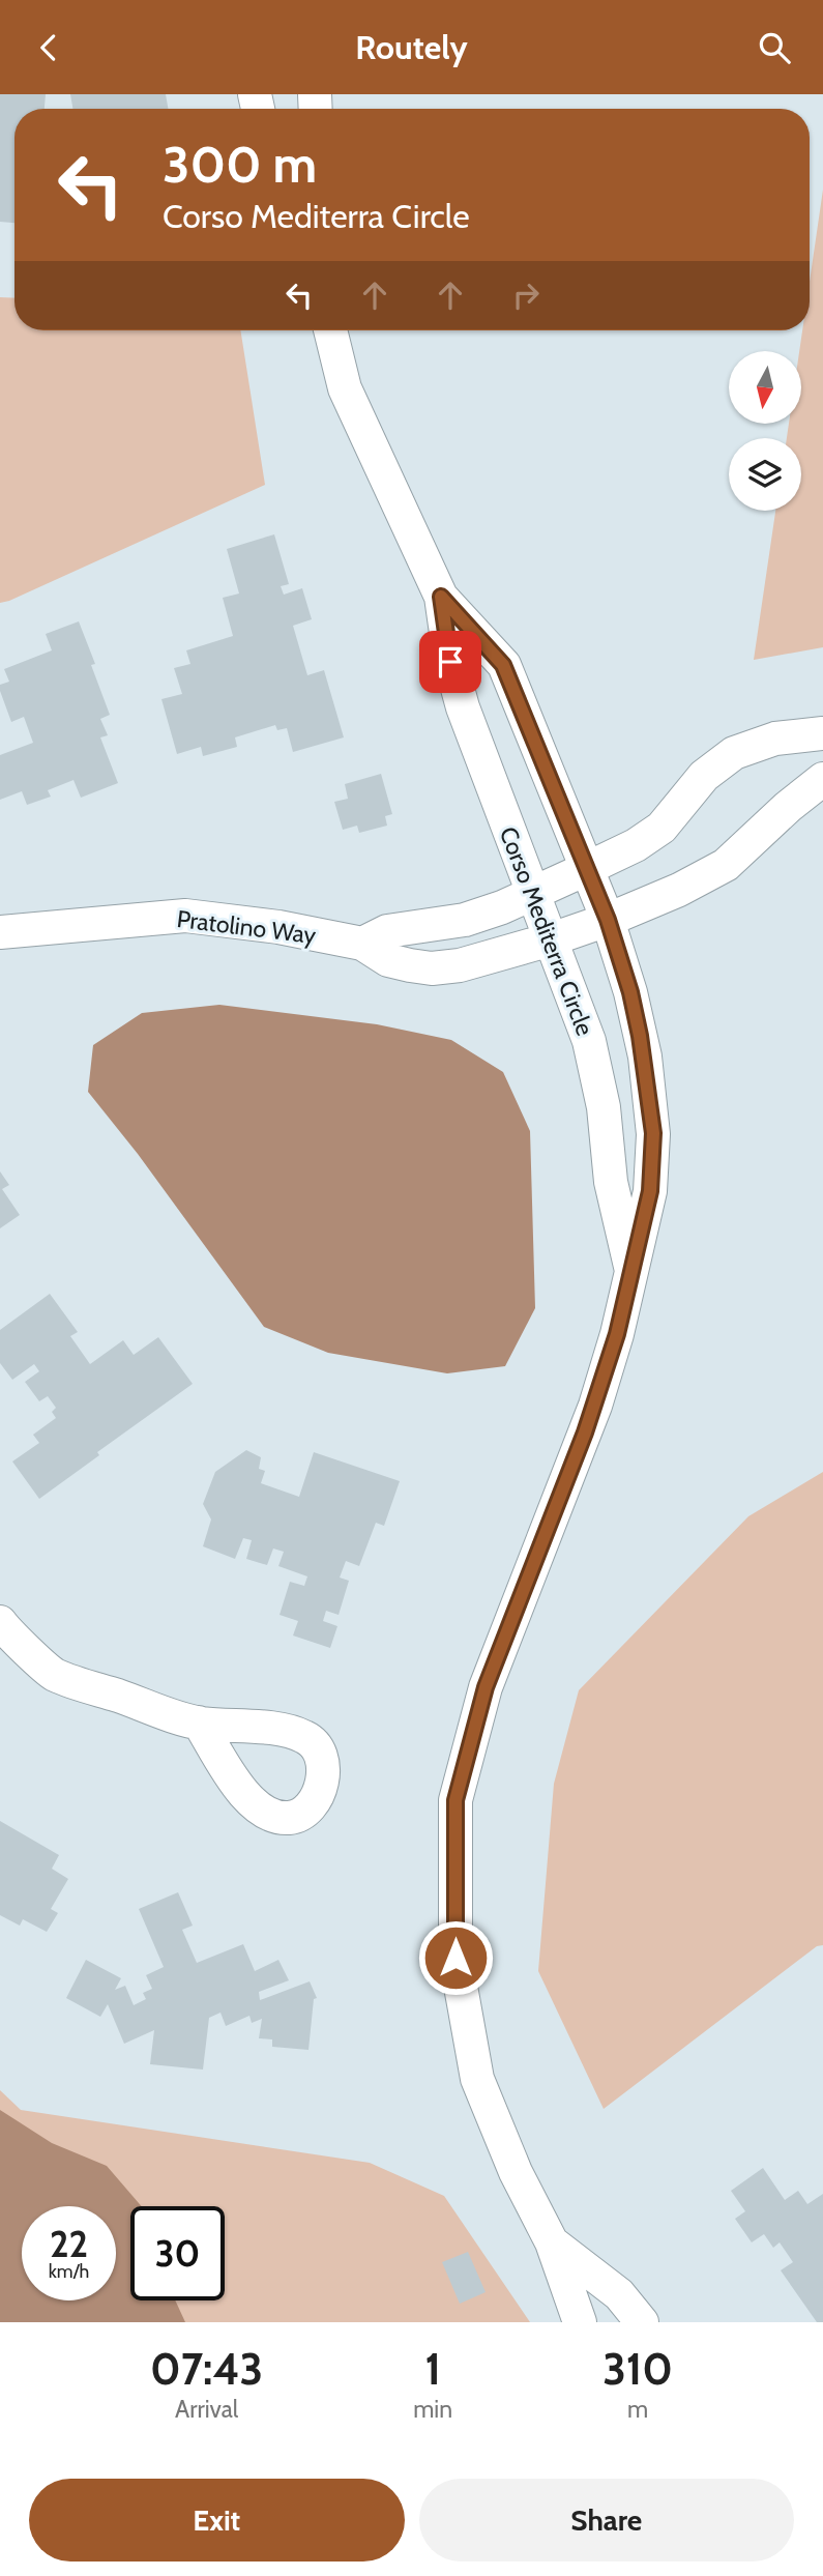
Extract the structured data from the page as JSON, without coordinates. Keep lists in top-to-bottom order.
{
  "streets": {
    "street": ["Pratolino Way", "Corso Mediterra Circle"]
  },
  "crossings": [
    ["Pratolino Way", "Corso Mediterra Circle"]
  ],
  "north": "bottom",
  "page": {
    "header": "Routely",
    "turn": ["300 m", "Corso Mediterra Circle"],
    "speed": "22 km/h",
    "limit": "30",
    "eta": [
      "07:43",
      "Arrival",
      "1",
      "min",
      "310",
      "m"
    ],
    "buttons": ["Exit", "Share"]
  }
}
